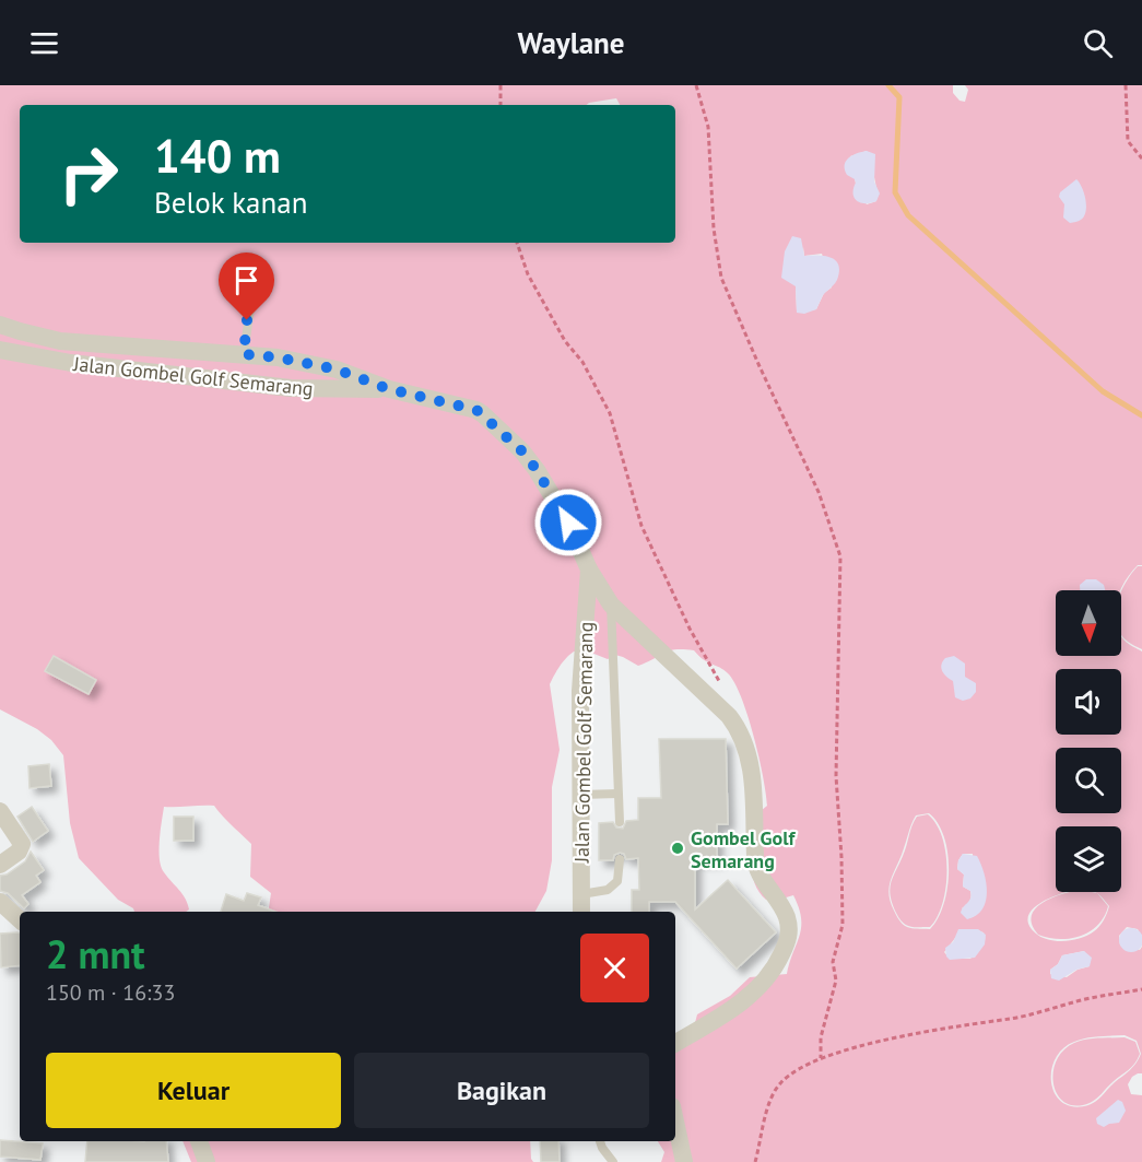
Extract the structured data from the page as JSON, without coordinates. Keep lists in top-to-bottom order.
{
  "streets": {
    "street": ["Jalan Gombel Golf Semarang"]
  },
  "places": ["Gombel Golf Semarang"],
  "north": "bottom",
  "page": {
    "header": "Waylane",
    "turn": ["140 m", "Belok kanan"],
    "heading": ["2 mnt", "150 m · 16:33"],
    "buttons": ["Keluar", "Bagikan"]
  }
}
